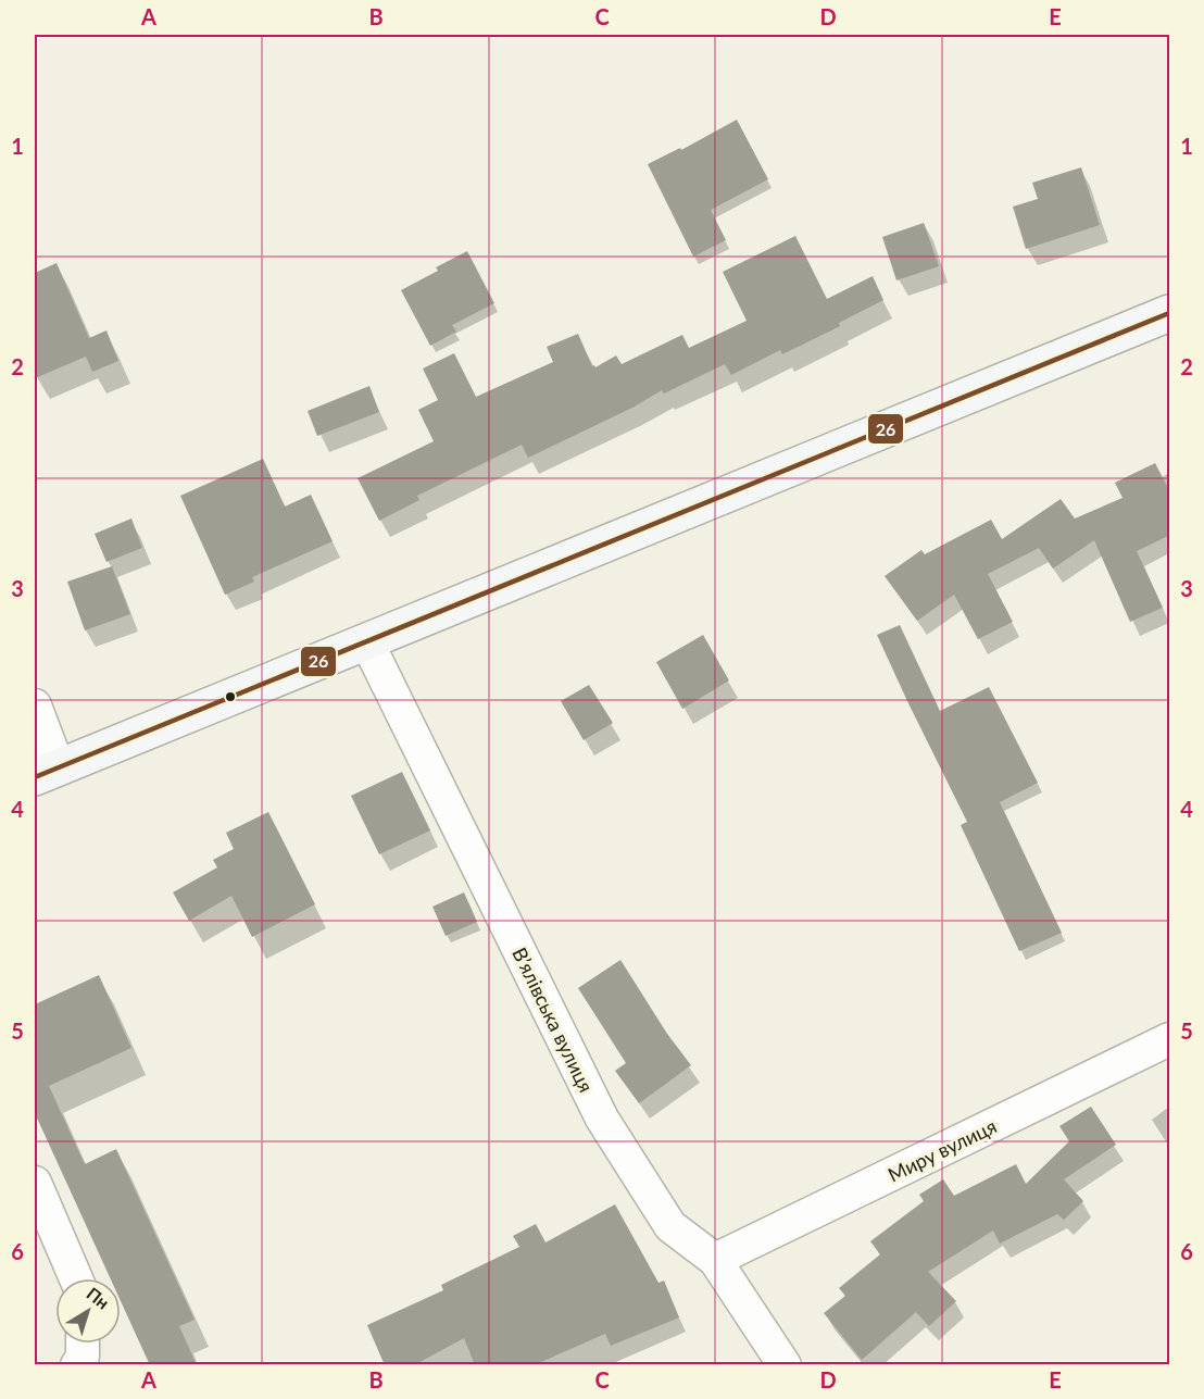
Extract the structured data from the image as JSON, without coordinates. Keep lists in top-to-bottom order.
{
  "streets": {
    "street": ["В’ялівська вулиця", "Миру вулиця"]
  },
  "crossings": [
    ["В’ялівська вулиця", "Миру вулиця"]
  ],
  "lines": ["transit line 26"],
  "north": "top right",
  "grid": {
    "columns": [
      "A",
      "B",
      "C",
      "D",
      "E"
    ],
    "rows": [
      "1",
      "2",
      "3",
      "4",
      "5",
      "6"
    ]
  }
}
